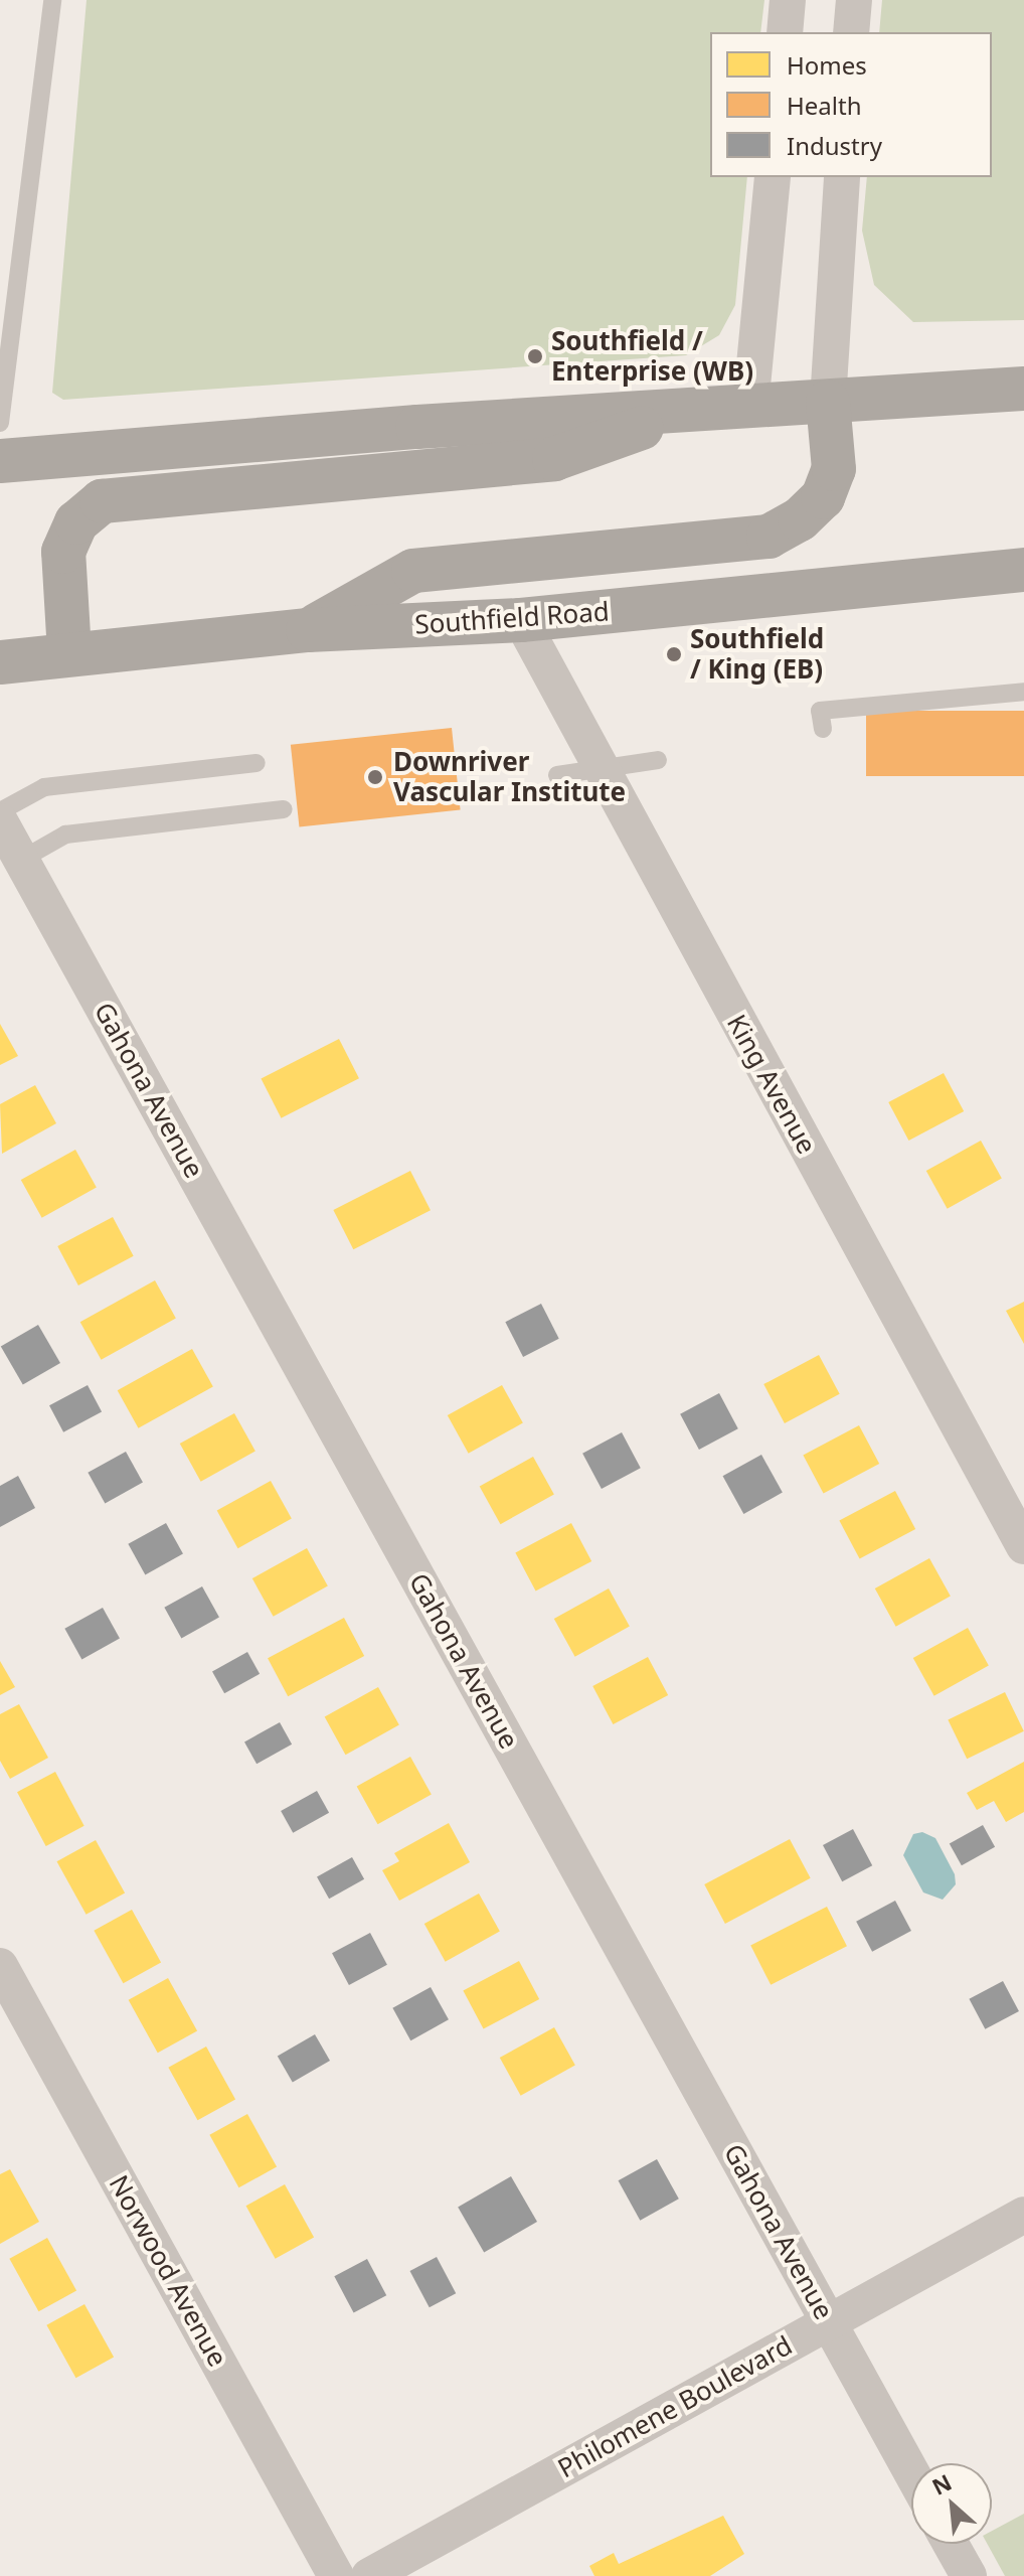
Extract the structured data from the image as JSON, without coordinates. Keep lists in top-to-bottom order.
{
  "streets": {
    "highway": ["Southfield Road"],
    "street": [
      "King Avenue",
      "Gahona Avenue",
      "Norwood Avenue",
      "Philomene Boulevard"
    ]
  },
  "crossings": [
    ["Southfield Road", "King Avenue"],
    ["Gahona Avenue", "Philomene Boulevard"]
  ],
  "places": ["Southfield / Enterprise (WB)", "Southfield / King (EB)", "Downriver Vascular Institute"],
  "legend": ["Homes", "Health", "Industry"],
  "north": "top left"
}
